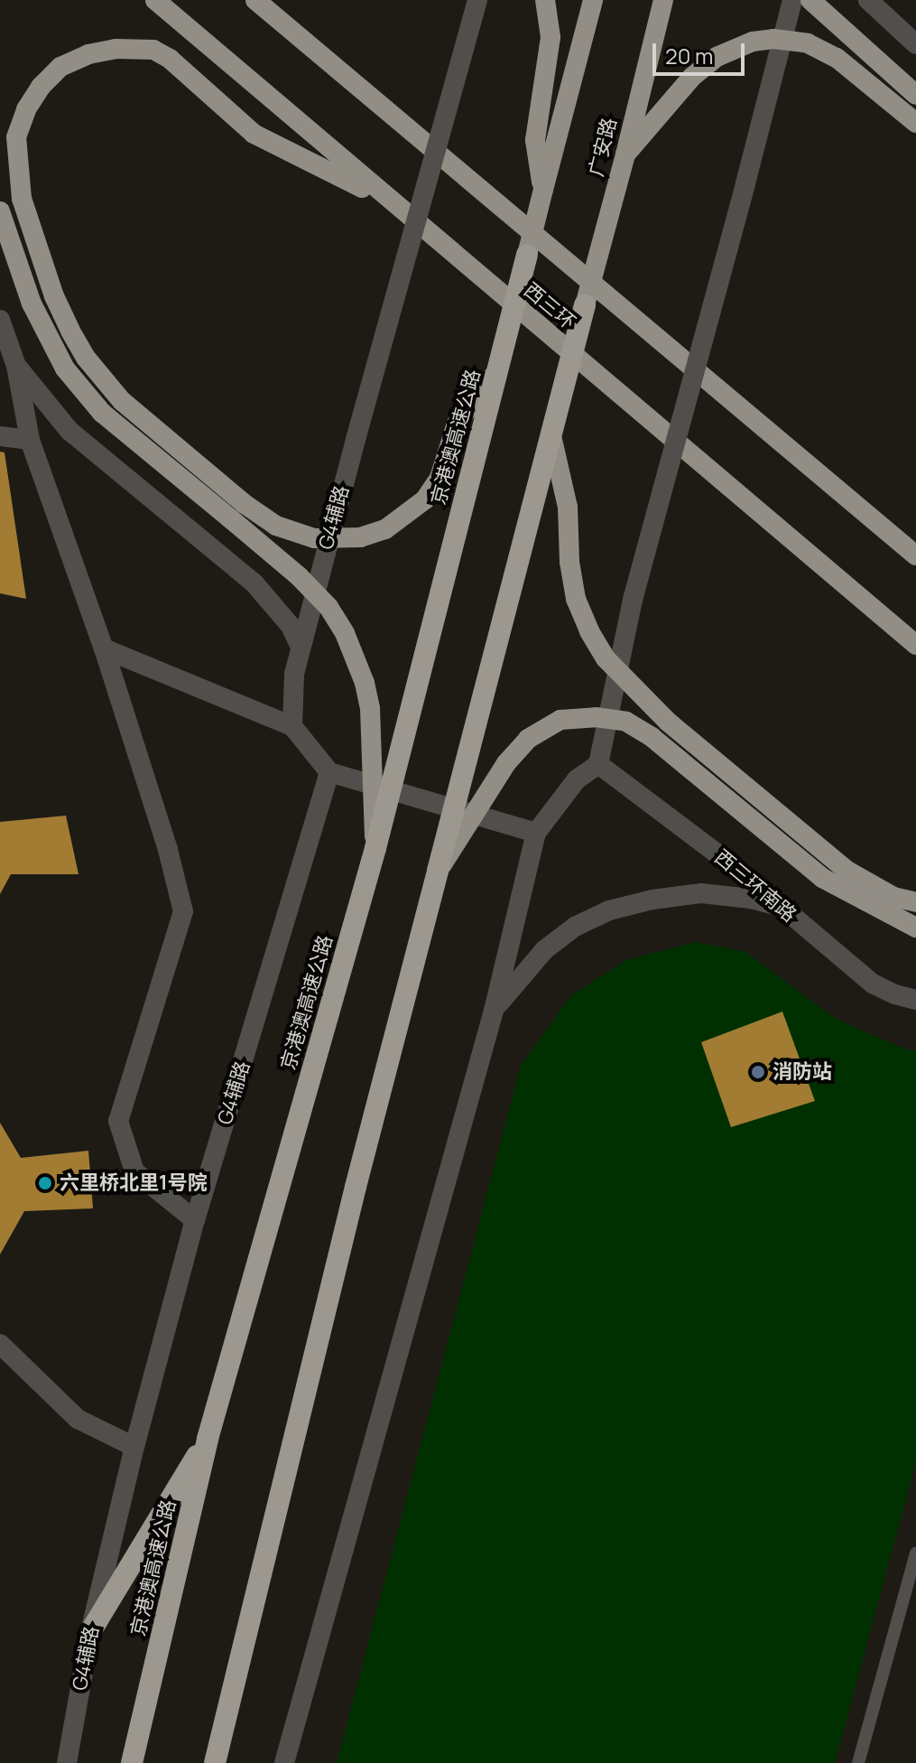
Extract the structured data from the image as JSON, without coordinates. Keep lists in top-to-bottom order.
{
  "streets": {
    "highway": ["广安路", "西三环", "京港澳高速公路"],
    "street": ["G4辅路", "西三环南路"]
  },
  "places": ["消防站", "六里桥北里1号院"],
  "scale_bar": "20 m"
}
